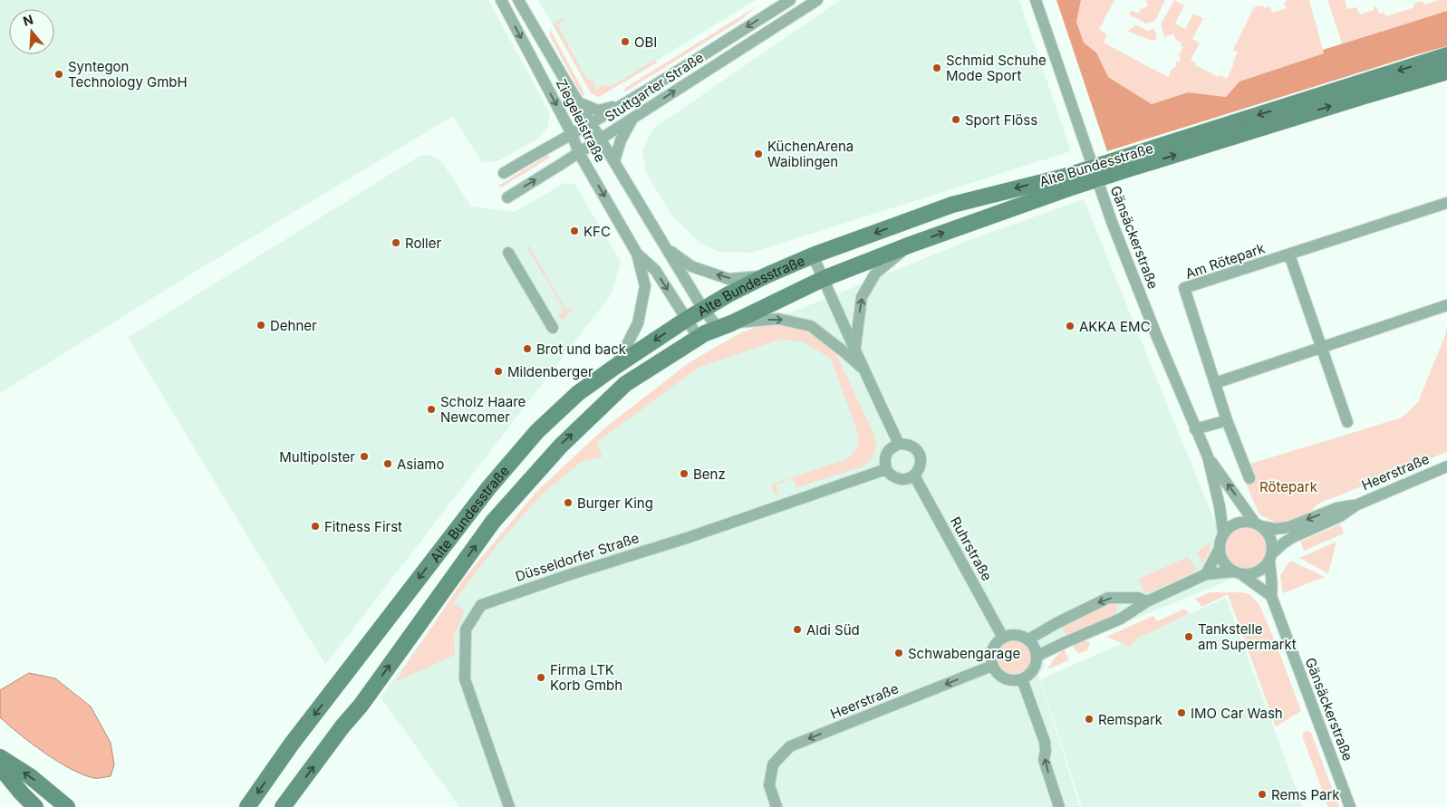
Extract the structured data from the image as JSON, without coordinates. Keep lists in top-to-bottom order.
{
  "streets": {
    "main road": ["Alte Bundesstraße"],
    "street": [
      "Stuttgarter Straße",
      "Ziegeleistraße",
      "Gänsäckerstraße",
      "Am Rötepark",
      "Heerstraße",
      "Ruhrstraße",
      "Düsseldorfer Straße"
    ]
  },
  "crossings": [
    ["Stuttgarter Straße", "Ziegeleistraße"],
    ["Ziegeleistraße", "Alte Bundesstraße"],
    ["Gänsäckerstraße", "Heerstraße"],
    ["Heerstraße", "Ruhrstraße"],
    ["Ruhrstraße", "Düsseldorfer Straße"]
  ],
  "parks": ["Rötepark"],
  "places": [
    "OBI",
    "Schmid Schuhe Mode Sport",
    "Syntegon Technology GmbH",
    "Sport Flöss",
    "KüchenArena Waiblingen",
    "KFC",
    "Roller",
    "Dehner",
    "AKKA EMC",
    "Brot und back",
    "Mildenberger",
    "Scholz Haare Newcomer",
    "Multipolster",
    "Asiamo",
    "Benz",
    "Burger King",
    "Fitness First",
    "Aldi Süd",
    "Tankstelle am Supermarkt",
    "Schwabengarage",
    "Firma LTK Korb Gmbh",
    "IMO Car Wash",
    "Remspark",
    "Rems Park"
  ],
  "north": "top"
}
